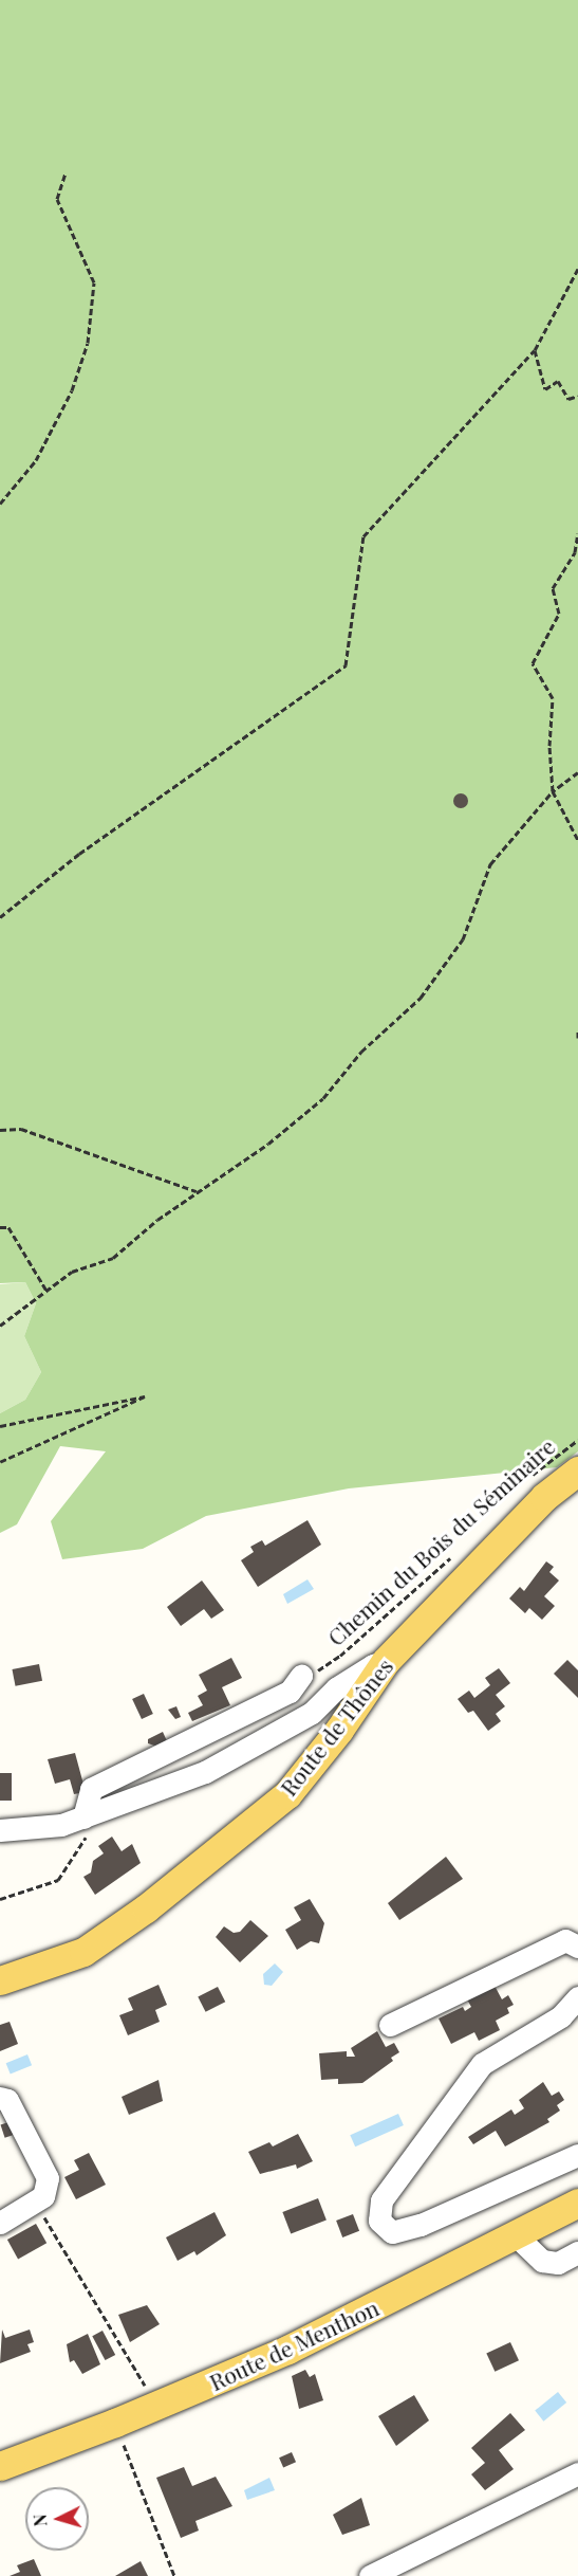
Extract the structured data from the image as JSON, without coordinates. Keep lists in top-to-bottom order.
{
  "streets": {
    "main road": ["Route de Thônes", "Route de Menthon"],
    "path": ["Chemin du Bois du Séminaire"]
  },
  "north": "left"
}
